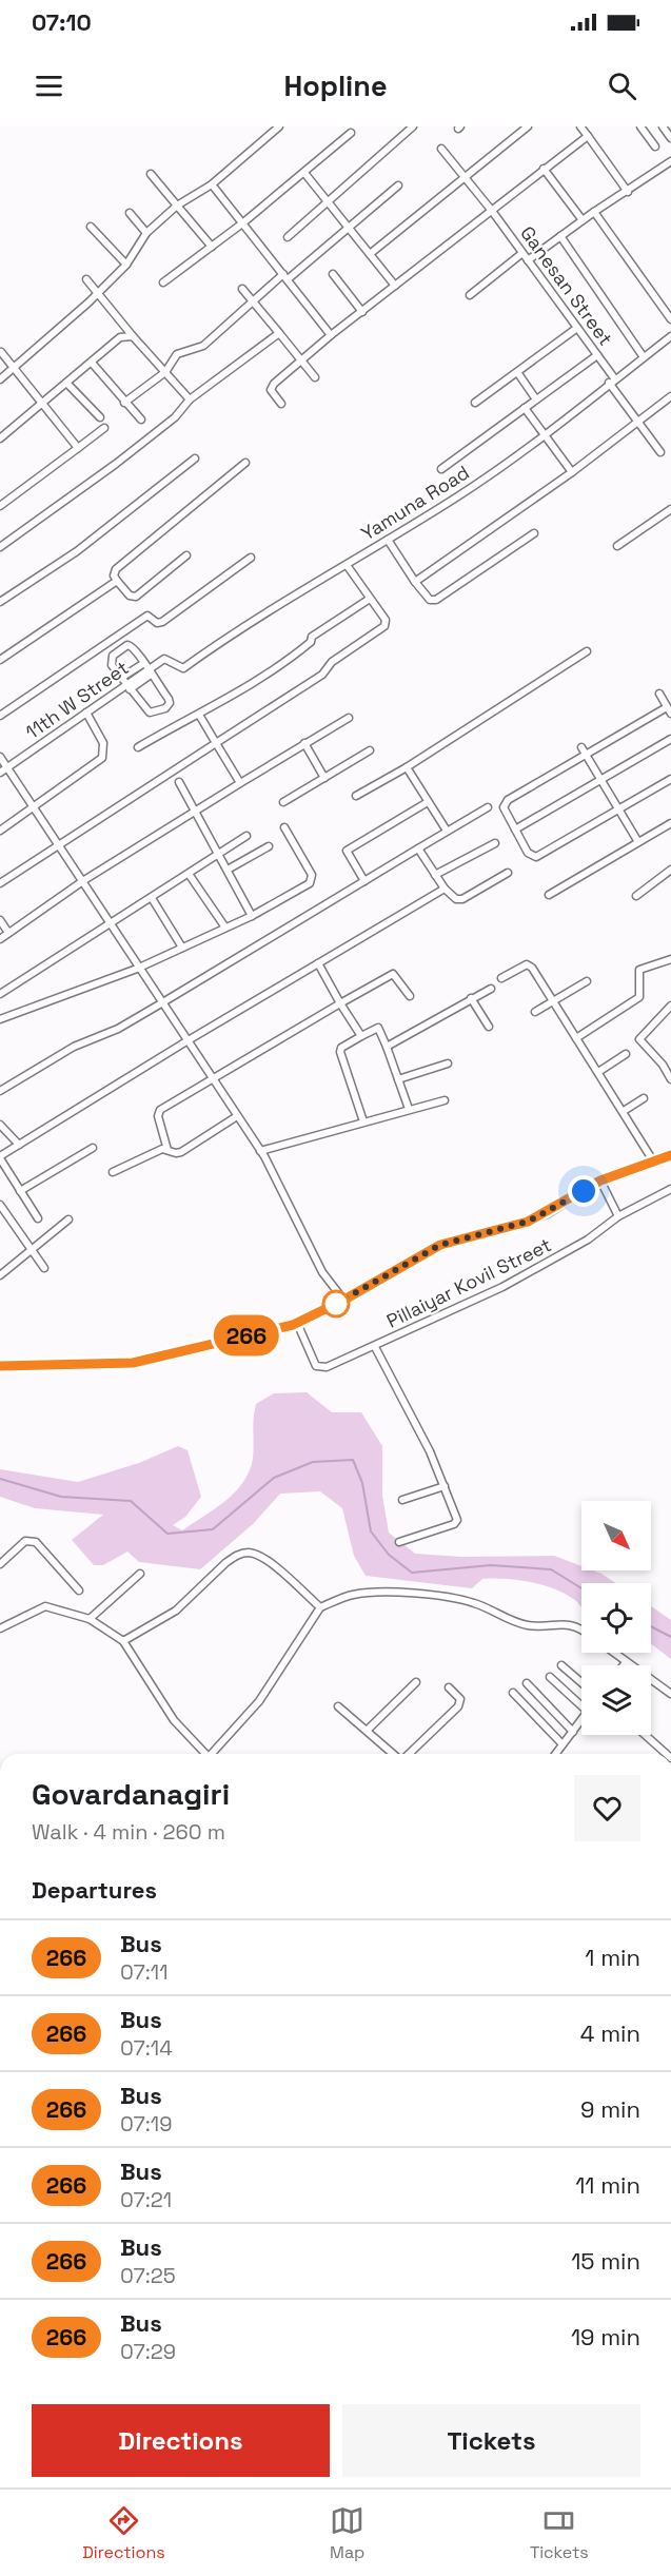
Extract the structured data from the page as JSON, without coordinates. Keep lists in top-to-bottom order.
{
  "streets": {
    "street": [
      "Ganesan Street",
      "Yamuna Road",
      "11th W Street",
      "Pillaiyar Kovil Street"
    ]
  },
  "crossings": [
    ["Ganesan Street", "Yamuna Road"],
    ["Yamuna Road", "11th W Street"]
  ],
  "lines": ["bus line 266"],
  "north": "bottom right",
  "page": {
    "status": "07:10",
    "header": "Hopline",
    "on_map": "266",
    "heading": [
      ["Govardanagiri", "Walk · 4 min · 260 m"],
      "Departures"
    ],
    "list": [
      {
        "mark": "266",
        "name": "Bus",
        "note": "07:11",
        "value": "1 min"
      },
      {
        "mark": "266",
        "name": "Bus",
        "note": "07:14",
        "value": "4 min"
      },
      {
        "mark": "266",
        "name": "Bus",
        "note": "07:19",
        "value": "9 min"
      },
      {
        "mark": "266",
        "name": "Bus",
        "note": "07:21",
        "value": "11 min"
      },
      {
        "mark": "266",
        "name": "Bus",
        "note": "07:25",
        "value": "15 min"
      },
      {
        "mark": "266",
        "name": "Bus",
        "note": "07:29",
        "value": "19 min"
      }
    ],
    "buttons": ["Directions", "Tickets"],
    "tabs": ["Directions", "Map", "Tickets"]
  }
}
